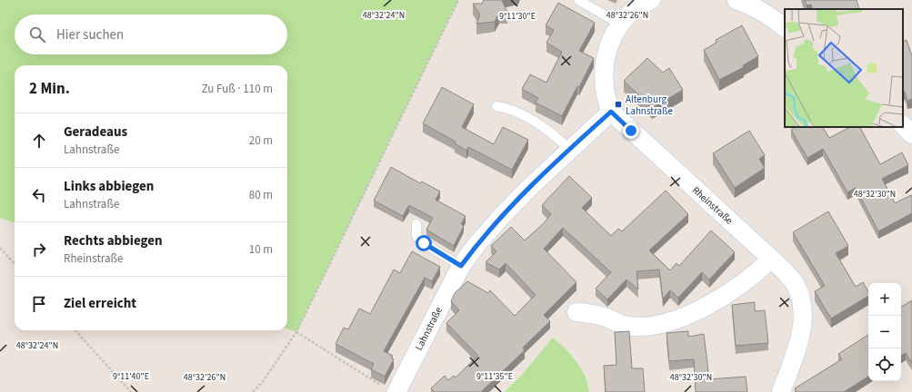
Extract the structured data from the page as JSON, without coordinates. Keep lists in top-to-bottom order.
{
  "streets": {
    "street": ["Rheinstraße", "Lahnstraße"]
  },
  "crossings": [
    ["Rheinstraße", "Lahnstraße"]
  ],
  "places": {
    "transit": ["Altenburg Lahnstraße"]
  },
  "page": {
    "search": "Hier suchen",
    "heading": ["2 Min.", "Zu Fuß · 110 m"],
    "list": [
      ["Geradeaus", "Lahnstraße", "20 m"],
      ["Links abbiegen", "Lahnstraße", "80 m"],
      ["Rechts abbiegen", "Rheinstraße", "10 m"],
      "Ziel erreicht"
    ],
    "map_buttons": ["+", "−"]
  },
  "coordinates": [
    "48°32'24\"N",
    "48°32'26\"N",
    "9°11'30\"E",
    "48°32'30\"N",
    "9°11'40\"E",
    "9°11'35\"E"
  ]
}
